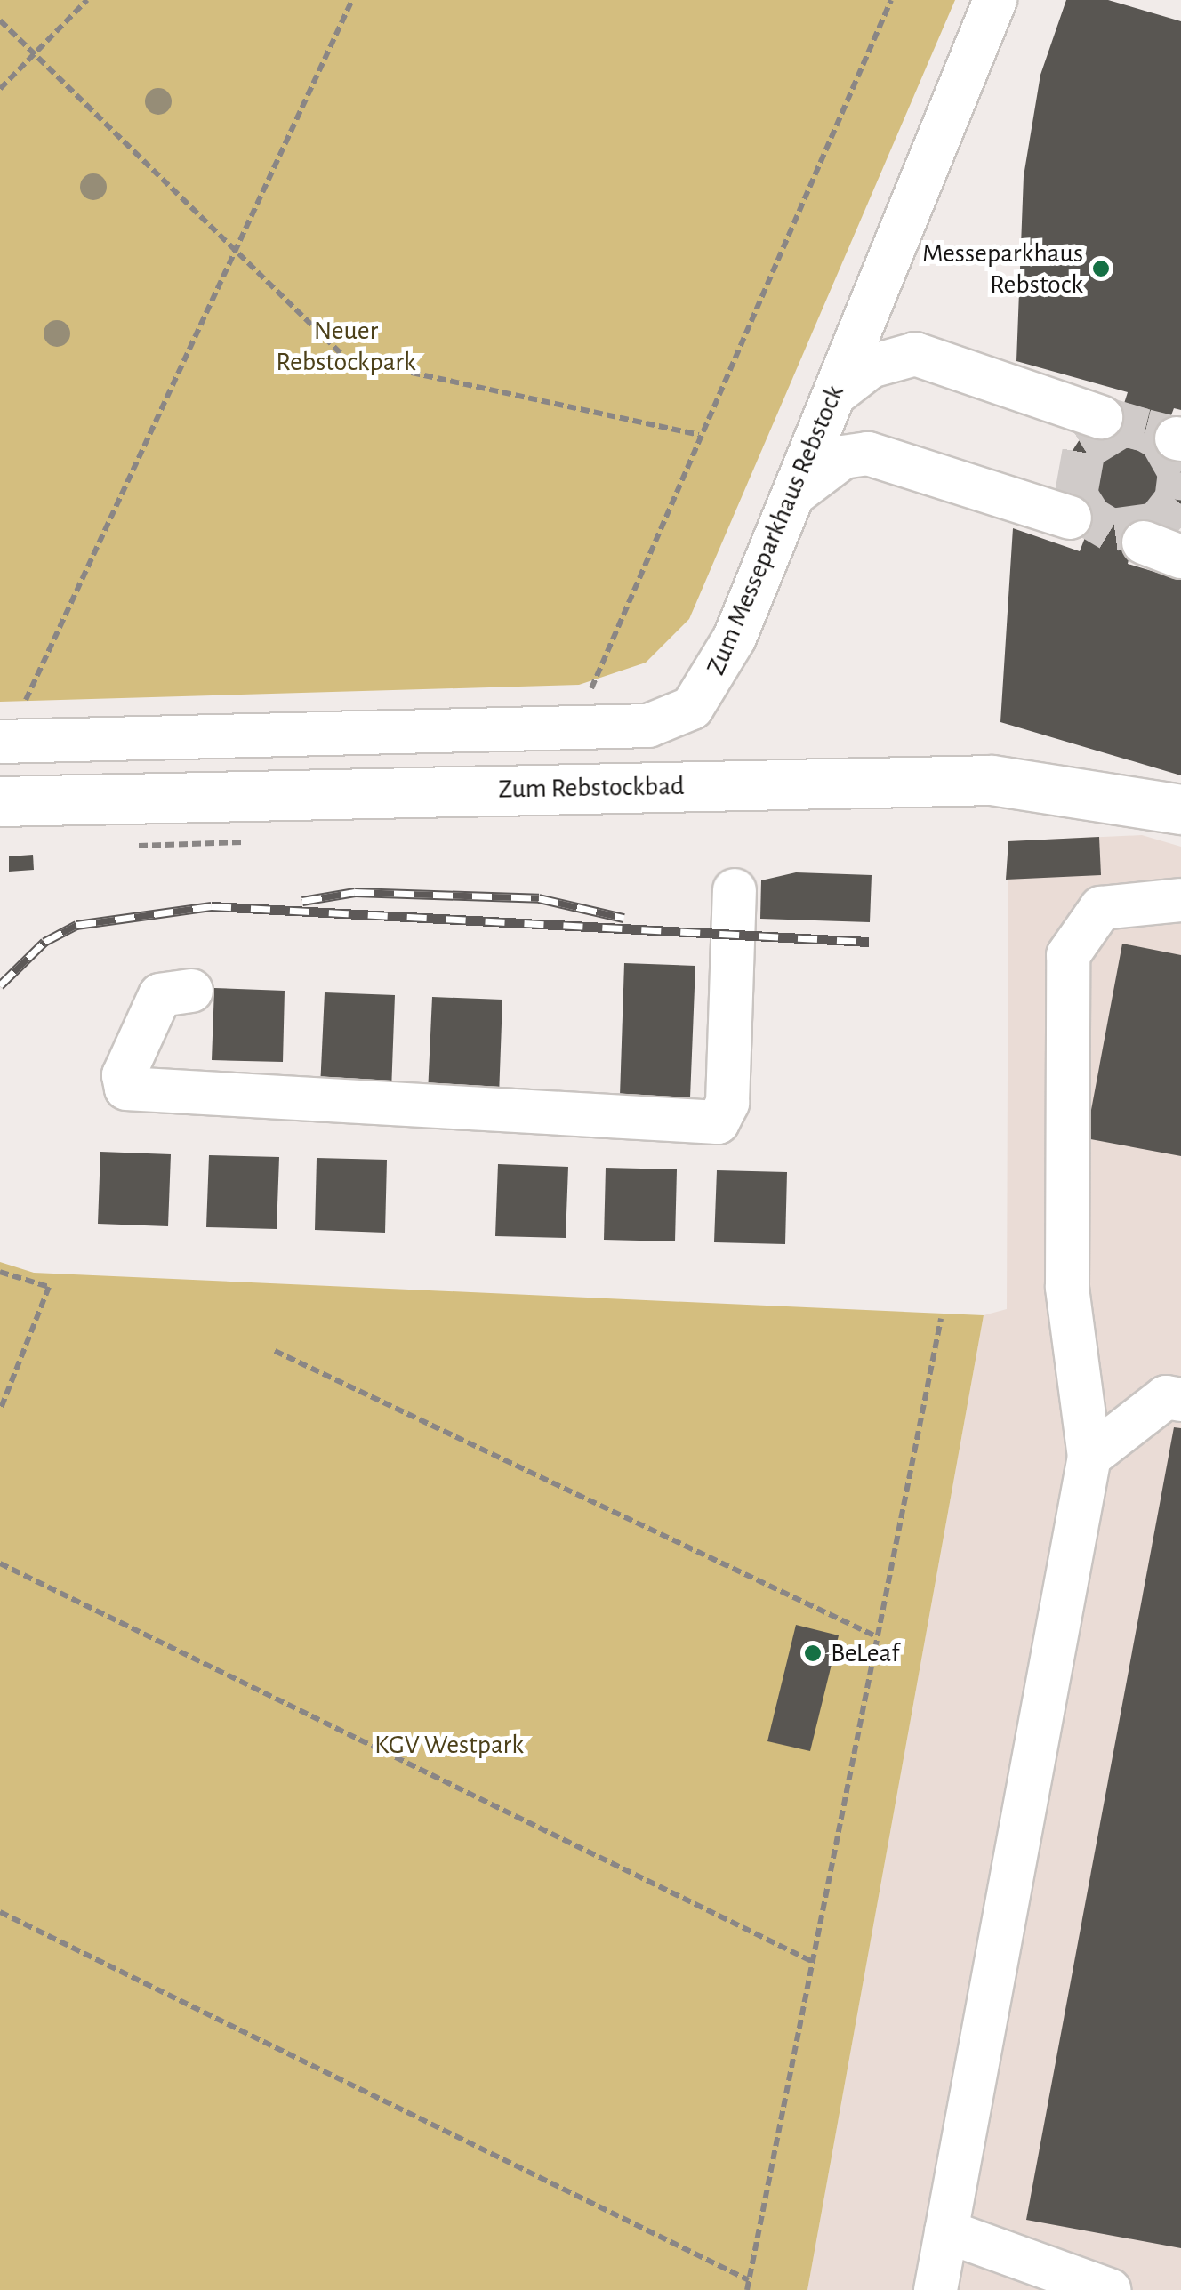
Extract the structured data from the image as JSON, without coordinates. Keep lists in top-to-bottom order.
{
  "streets": {
    "main road": ["Zum Rebstockbad"],
    "street": ["Zum Messeparkhaus Rebstock"]
  },
  "parks": ["Neuer Rebstockpark", "KGV Westpark"],
  "places": ["Messeparkhaus Rebstock", "BeLeaf"]
}
